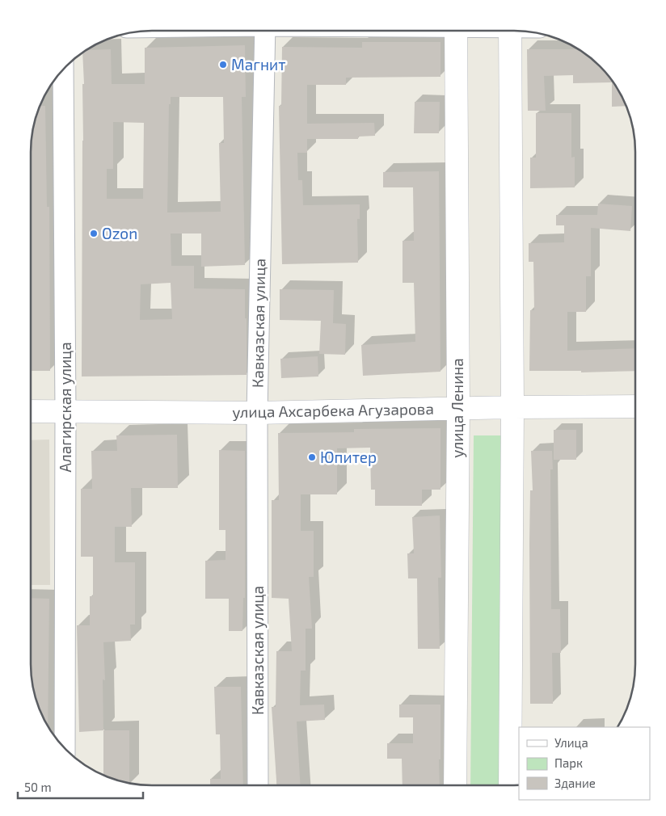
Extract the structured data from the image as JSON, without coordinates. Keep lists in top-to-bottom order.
{
  "streets": {
    "street": [
      "Кавказская улица",
      "Алагирская улица",
      "улица Ленина",
      "улица Ахсарбека Агузарова"
    ]
  },
  "crossings": [
    ["Кавказская улица", "улица Ахсарбека Агузарова"],
    ["Алагирская улица", "улица Ахсарбека Агузарова"],
    ["улица Ленина", "улица Ахсарбека Агузарова"]
  ],
  "places": ["Магнит", "Ozon", "Юпитер"],
  "legend": ["Улица", "Парк", "Здание"],
  "scale_bar": "50 m"
}
